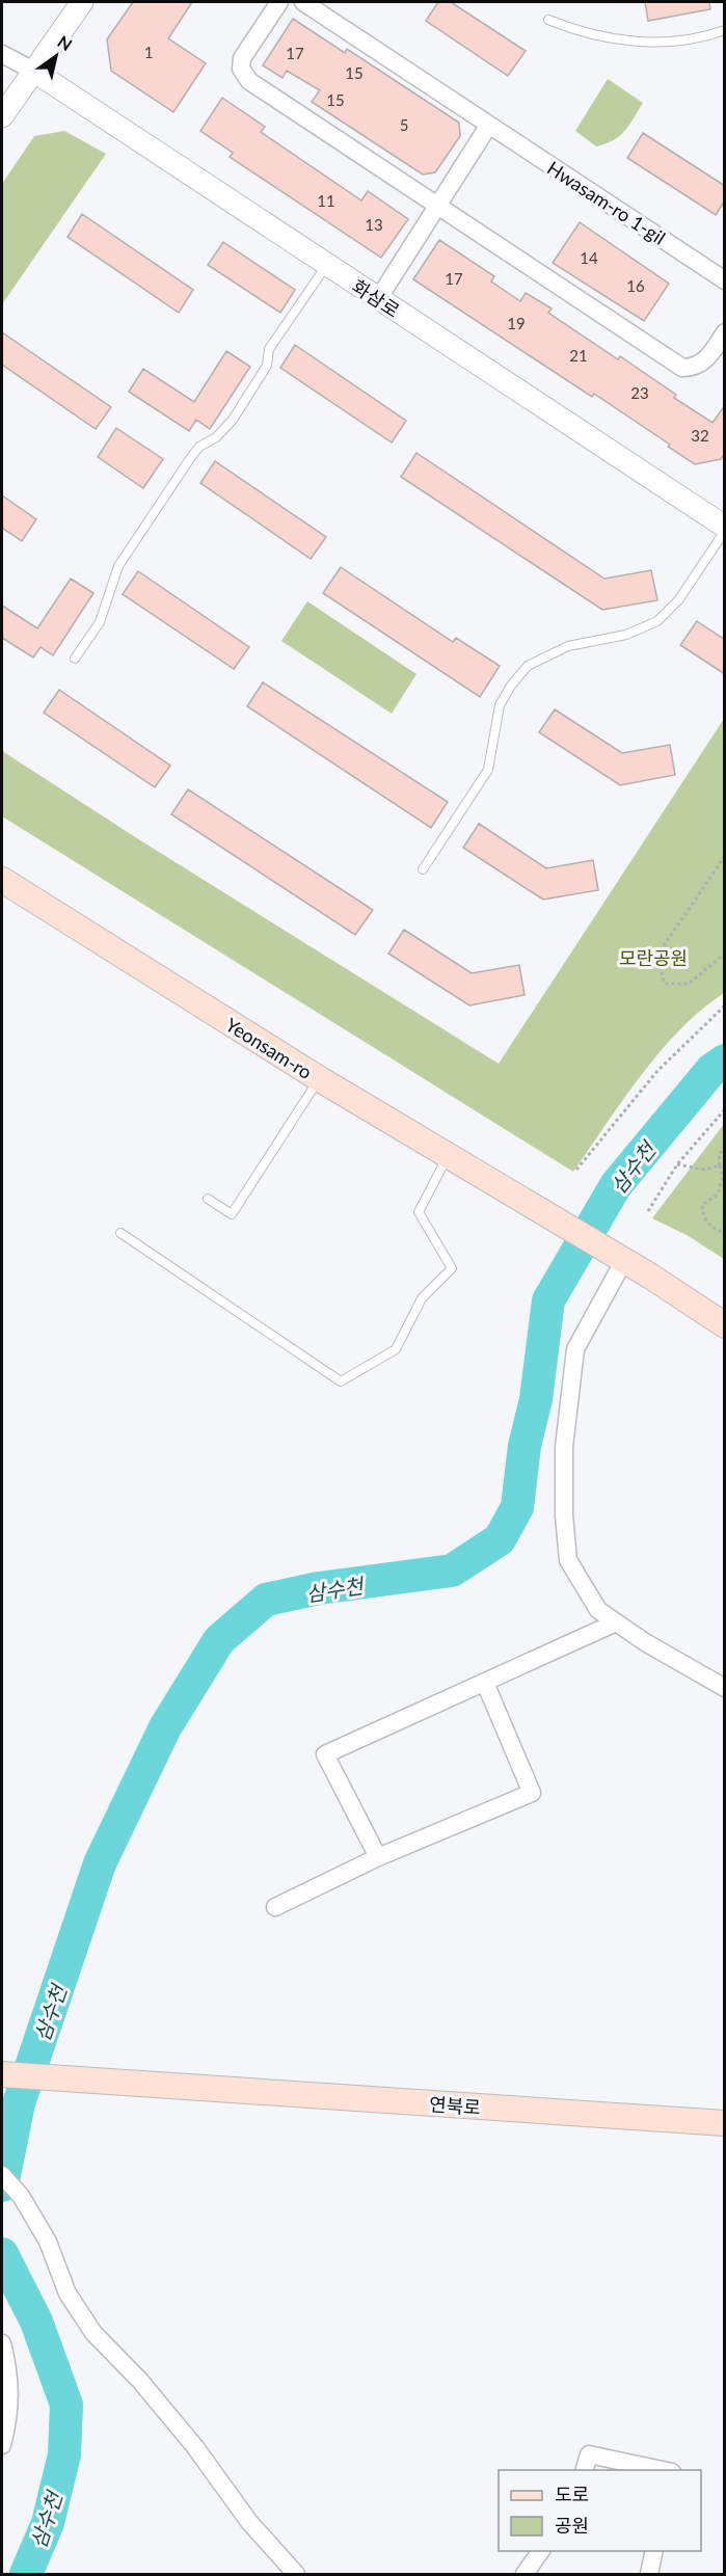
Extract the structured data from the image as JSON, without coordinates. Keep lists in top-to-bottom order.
{
  "streets": {
    "main road": ["Yeonsam-ro", "연북로"],
    "street": ["Hwasam-ro 1-gil", "화삼로"]
  },
  "water": ["삼수천"],
  "parks": ["모란공원"],
  "house_numbers": [
    "1",
    "17",
    "15",
    "15",
    "5",
    "11",
    "13",
    "14",
    "17",
    "16",
    "19",
    "21",
    "23",
    "32"
  ],
  "legend": ["도로", "공원"],
  "north": "top right"
}
